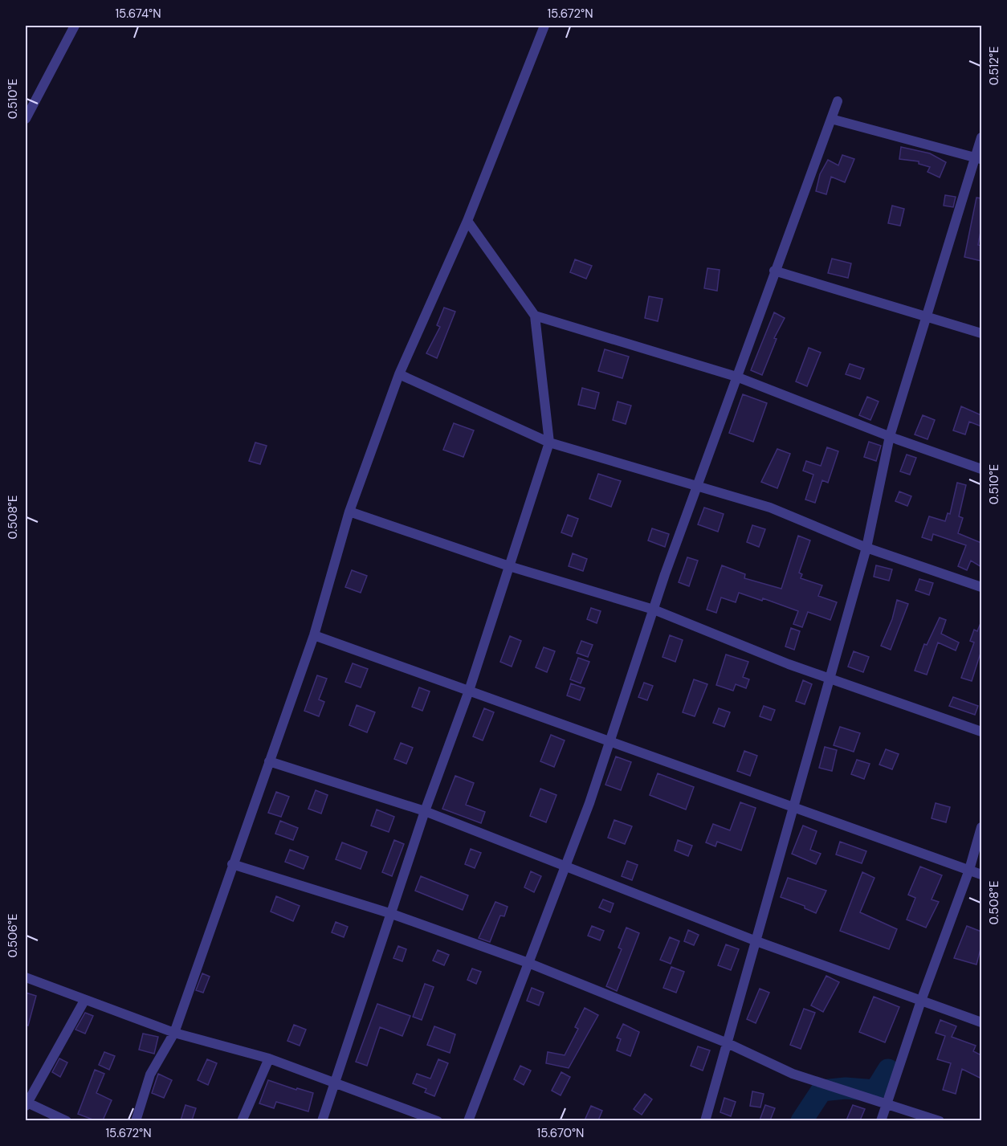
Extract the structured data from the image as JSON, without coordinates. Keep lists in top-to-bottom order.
{
  "coordinates": [
    "15.674°N",
    "15.672°N",
    "0.512°E",
    "0.510°E",
    "0.508°E",
    "0.506°E",
    "15.670°N"
  ]
}
